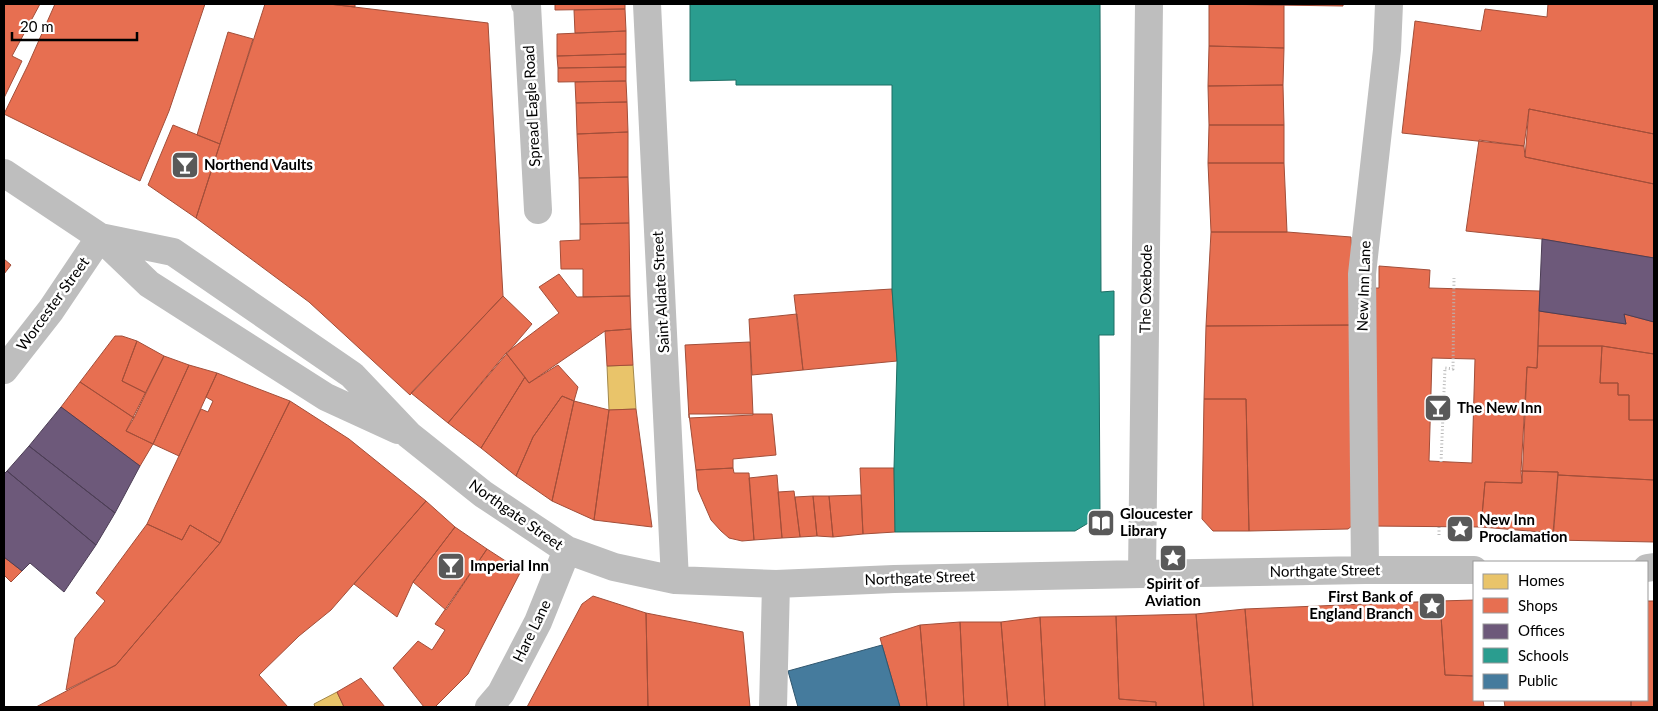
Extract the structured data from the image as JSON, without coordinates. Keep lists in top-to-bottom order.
{
  "streets": {
    "street": [
      "Spread Eagle Road",
      "New Inn Lane",
      "The Oxebode",
      "Saint Aldate Street",
      "Worcester Street",
      "Northgate Street",
      "Hare Lane"
    ]
  },
  "crossings": [
    ["New Inn Lane", "Northgate Street"],
    ["The Oxebode", "Northgate Street"],
    ["Saint Aldate Street", "Northgate Street"],
    ["Worcester Street", "Northgate Street"],
    ["Northgate Street", "Hare Lane"]
  ],
  "places": {
    "bar": ["Northend Vaults", "The New Inn", "Imperial Inn"],
    "library": ["Gloucester Library"],
    "place": ["New Inn Proclamation", "Spirit of Aviation", "First Bank of England Branch"]
  },
  "legend": [
    "Homes",
    "Shops",
    "Offices",
    "Schools",
    "Public"
  ],
  "scale_bar": "20 m"
}
